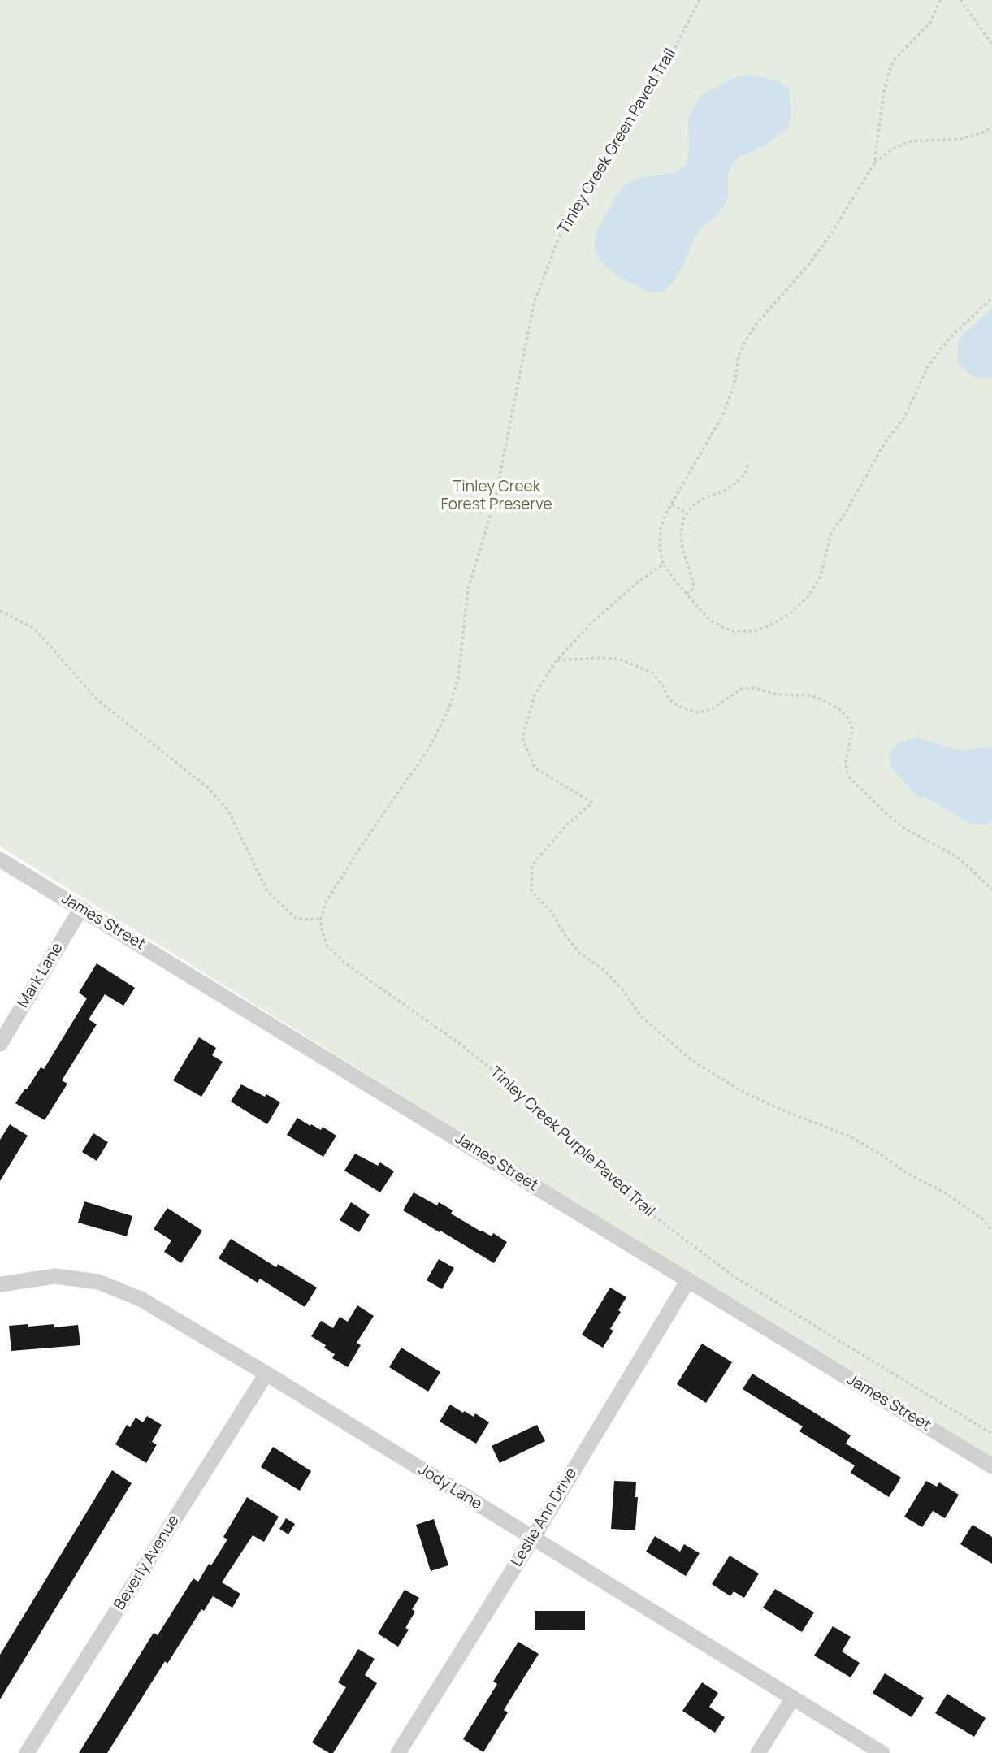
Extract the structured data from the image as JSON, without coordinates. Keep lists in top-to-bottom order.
{
  "streets": {
    "street": [
      "James Street",
      "Mark Lane",
      "Jody Lane",
      "Leslie Ann Drive",
      "Beverly Avenue"
    ],
    "path": ["Tinley Creek Green Paved Trail", "Tinley Creek Purple Paved Trail"]
  },
  "crossings": [
    ["Tinley Creek Green Paved Trail", "Tinley Creek Purple Paved Trail"],
    ["James Street", "Mark Lane"],
    ["James Street", "Leslie Ann Drive"],
    ["Jody Lane", "Leslie Ann Drive"],
    ["Jody Lane", "Beverly Avenue"]
  ],
  "parks": ["Tinley Creek Forest Preserve"]
}
